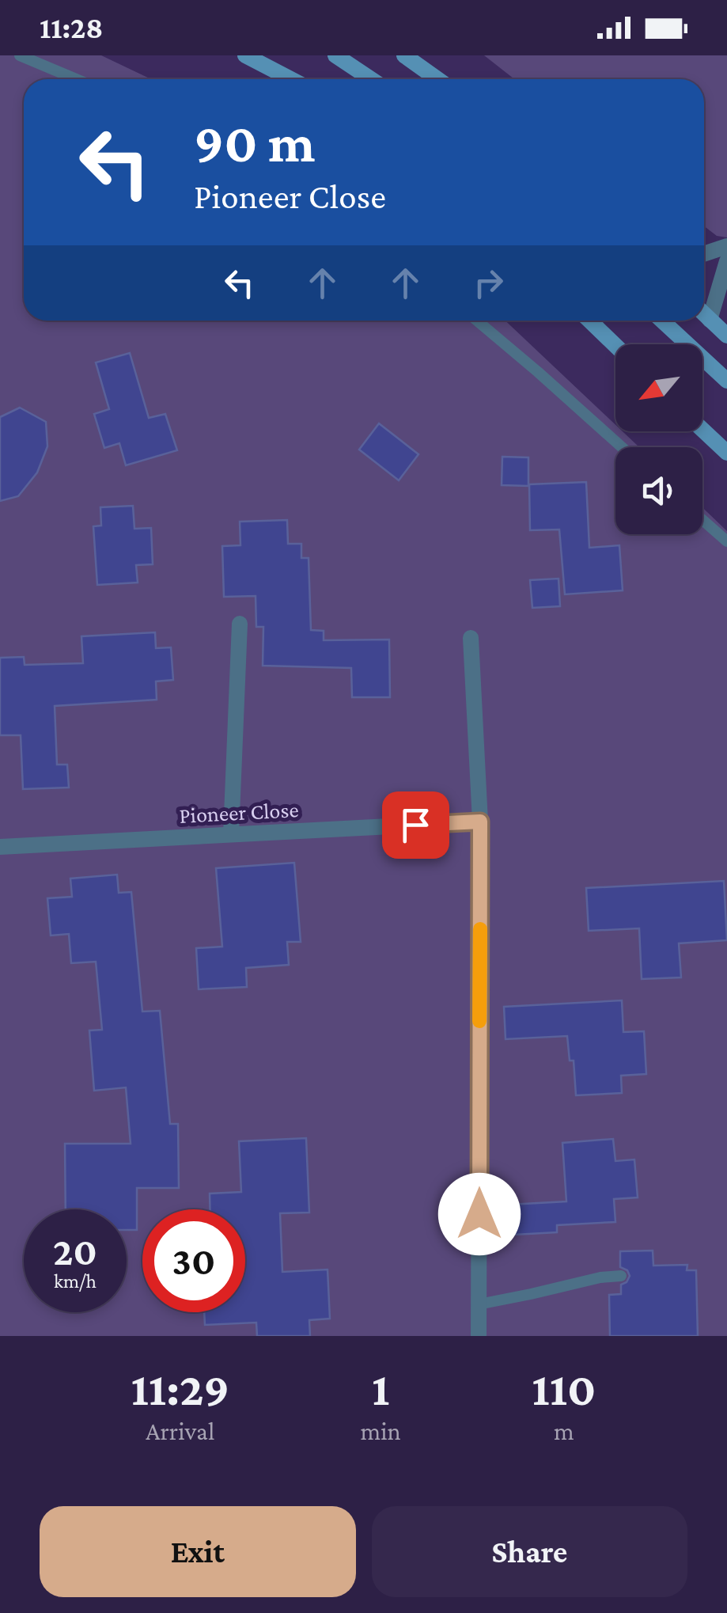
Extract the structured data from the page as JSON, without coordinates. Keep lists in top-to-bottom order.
{
  "streets": {
    "street": ["Pioneer Close"]
  },
  "north": "bottom left",
  "page": {
    "status": "11:28",
    "turn": ["90 m", "Pioneer Close"],
    "speed": "20 km/h",
    "limit": "30",
    "eta": [
      "11:29",
      "Arrival",
      "1",
      "min",
      "110",
      "m"
    ],
    "buttons": ["Exit", "Share"]
  }
}
